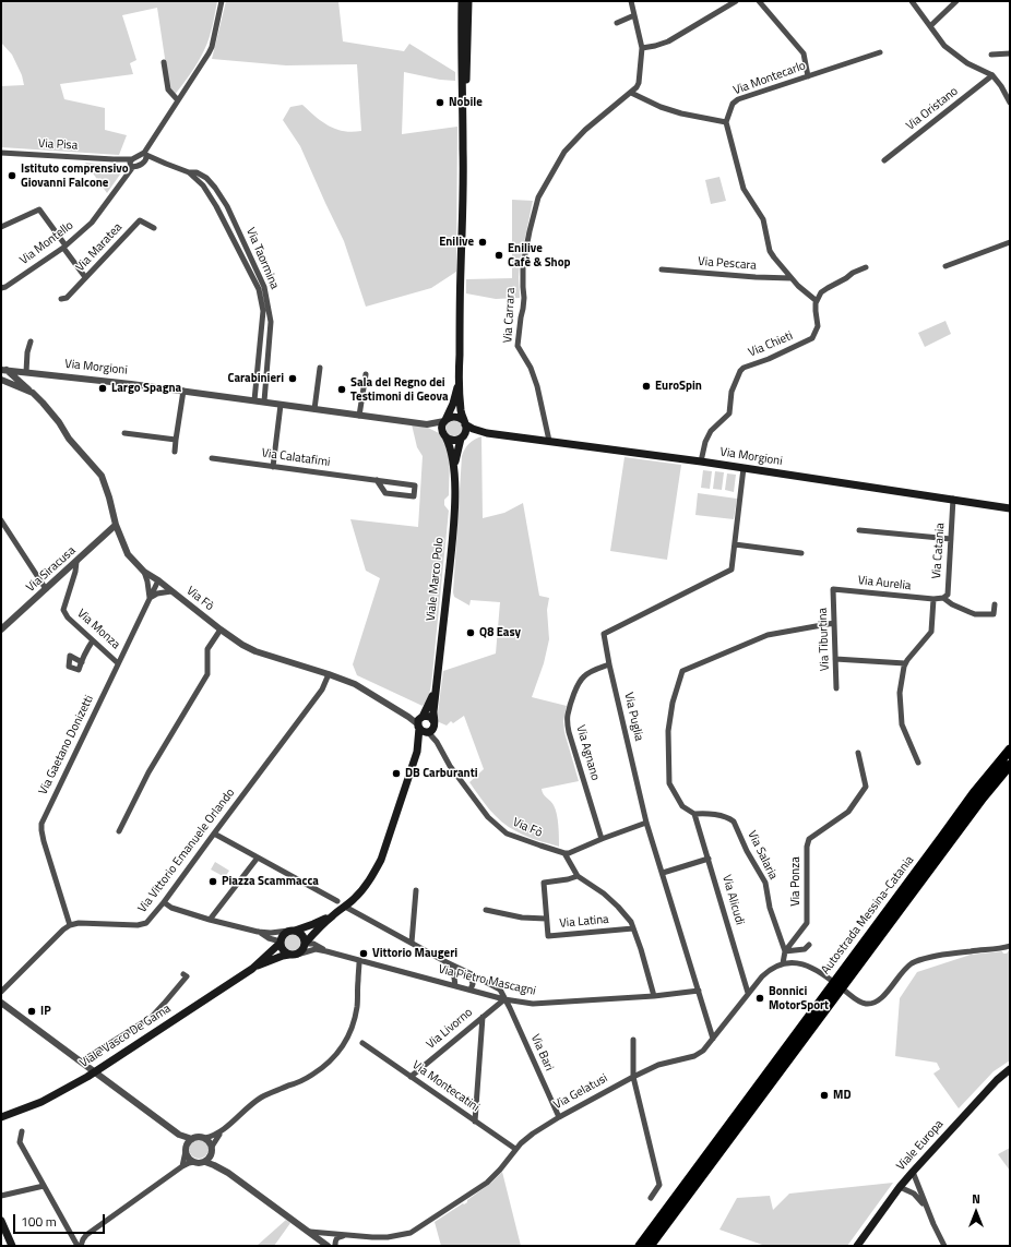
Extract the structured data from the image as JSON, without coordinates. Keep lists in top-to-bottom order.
{
  "streets": {
    "highway": ["Autostrada Messina-Catania"],
    "main road": [
      "Via Morgioni",
      "Viale Marco Polo",
      "Viale Vasco De Gama",
      "Viale Europa"
    ],
    "street": [
      "Via Montecarlo",
      "Via Oristano",
      "Via Pisa",
      "Via Montello",
      "Via Maratea",
      "Via Taormina",
      "Via Pescara",
      "Via Carrara",
      "Via Chieti",
      "Via Calatafimi",
      "Via Catania",
      "Via Siracusa",
      "Via Aurelia",
      "Via Fò",
      "Via Monza",
      "Via Tiburtina",
      "Via Puglia",
      "Via Gaetano Donizetti",
      "Via Agnano",
      "Via Vittorio Emanuele Orlando",
      "Via Salaria",
      "Via Ponza",
      "Via Alicudi",
      "Via Latina",
      "Via Pietro Mascagni",
      "Via Livorno",
      "Via Bari",
      "Via Montecatini",
      "Via Gelatusi"
    ]
  },
  "crossings": [
    ["Via Pisa", "Via Montello"],
    ["Via Taormina", "Via Morgioni"],
    ["Via Carrara", "Via Morgioni"],
    ["Via Chieti", "Via Morgioni"],
    ["Via Morgioni", "Via Catania"],
    ["Via Morgioni", "Via Fò"],
    ["Via Morgioni", "Via Puglia"],
    ["Via Siracusa", "Via Fò"],
    ["Via Siracusa", "Via Monza"],
    ["Viale Marco Polo", "Via Fò"],
    ["Via Aurelia", "Via Tiburtina"],
    ["Via Fò", "Via Gaetano Donizetti"],
    ["Via Fò", "Via Vittorio Emanuele Orlando"],
    ["Via Monza", "Via Gaetano Donizetti"],
    ["Via Puglia", "Via Agnano"],
    ["Via Puglia", "Via Pietro Mascagni"],
    ["Via Puglia", "Via Gelatusi"],
    ["Via Gaetano Donizetti", "Via Vittorio Emanuele Orlando"],
    ["Via Salaria", "Via Ponza"],
    ["Via Salaria", "Via Alicudi"],
    ["Via Salaria", "Via Gelatusi"],
    ["Via Alicudi", "Via Gelatusi"],
    ["Via Pietro Mascagni", "Via Livorno"],
    ["Via Pietro Mascagni", "Via Bari"],
    ["Via Livorno", "Via Bari"],
    ["Via Livorno", "Via Montecatini"],
    ["Via Bari", "Via Gelatusi"],
    ["Via Montecatini", "Via Gelatusi"]
  ],
  "places": [
    "Nobile",
    "Istituto comprensivo Giovanni Falcone",
    "Enilive",
    "Enilive Cafè & Shop",
    "Carabinieri",
    "EuroSpin",
    "Largo Spagna",
    "Sala del Regno dei Testimoni di Geova",
    "Q8 Easy",
    "DB Carburanti",
    "Piazza Scammacca",
    "Vittorio Maugeri",
    "Bonnici MotorSport",
    "IP",
    "MD"
  ],
  "scale_bar": "100 m",
  "north": "top"
}
